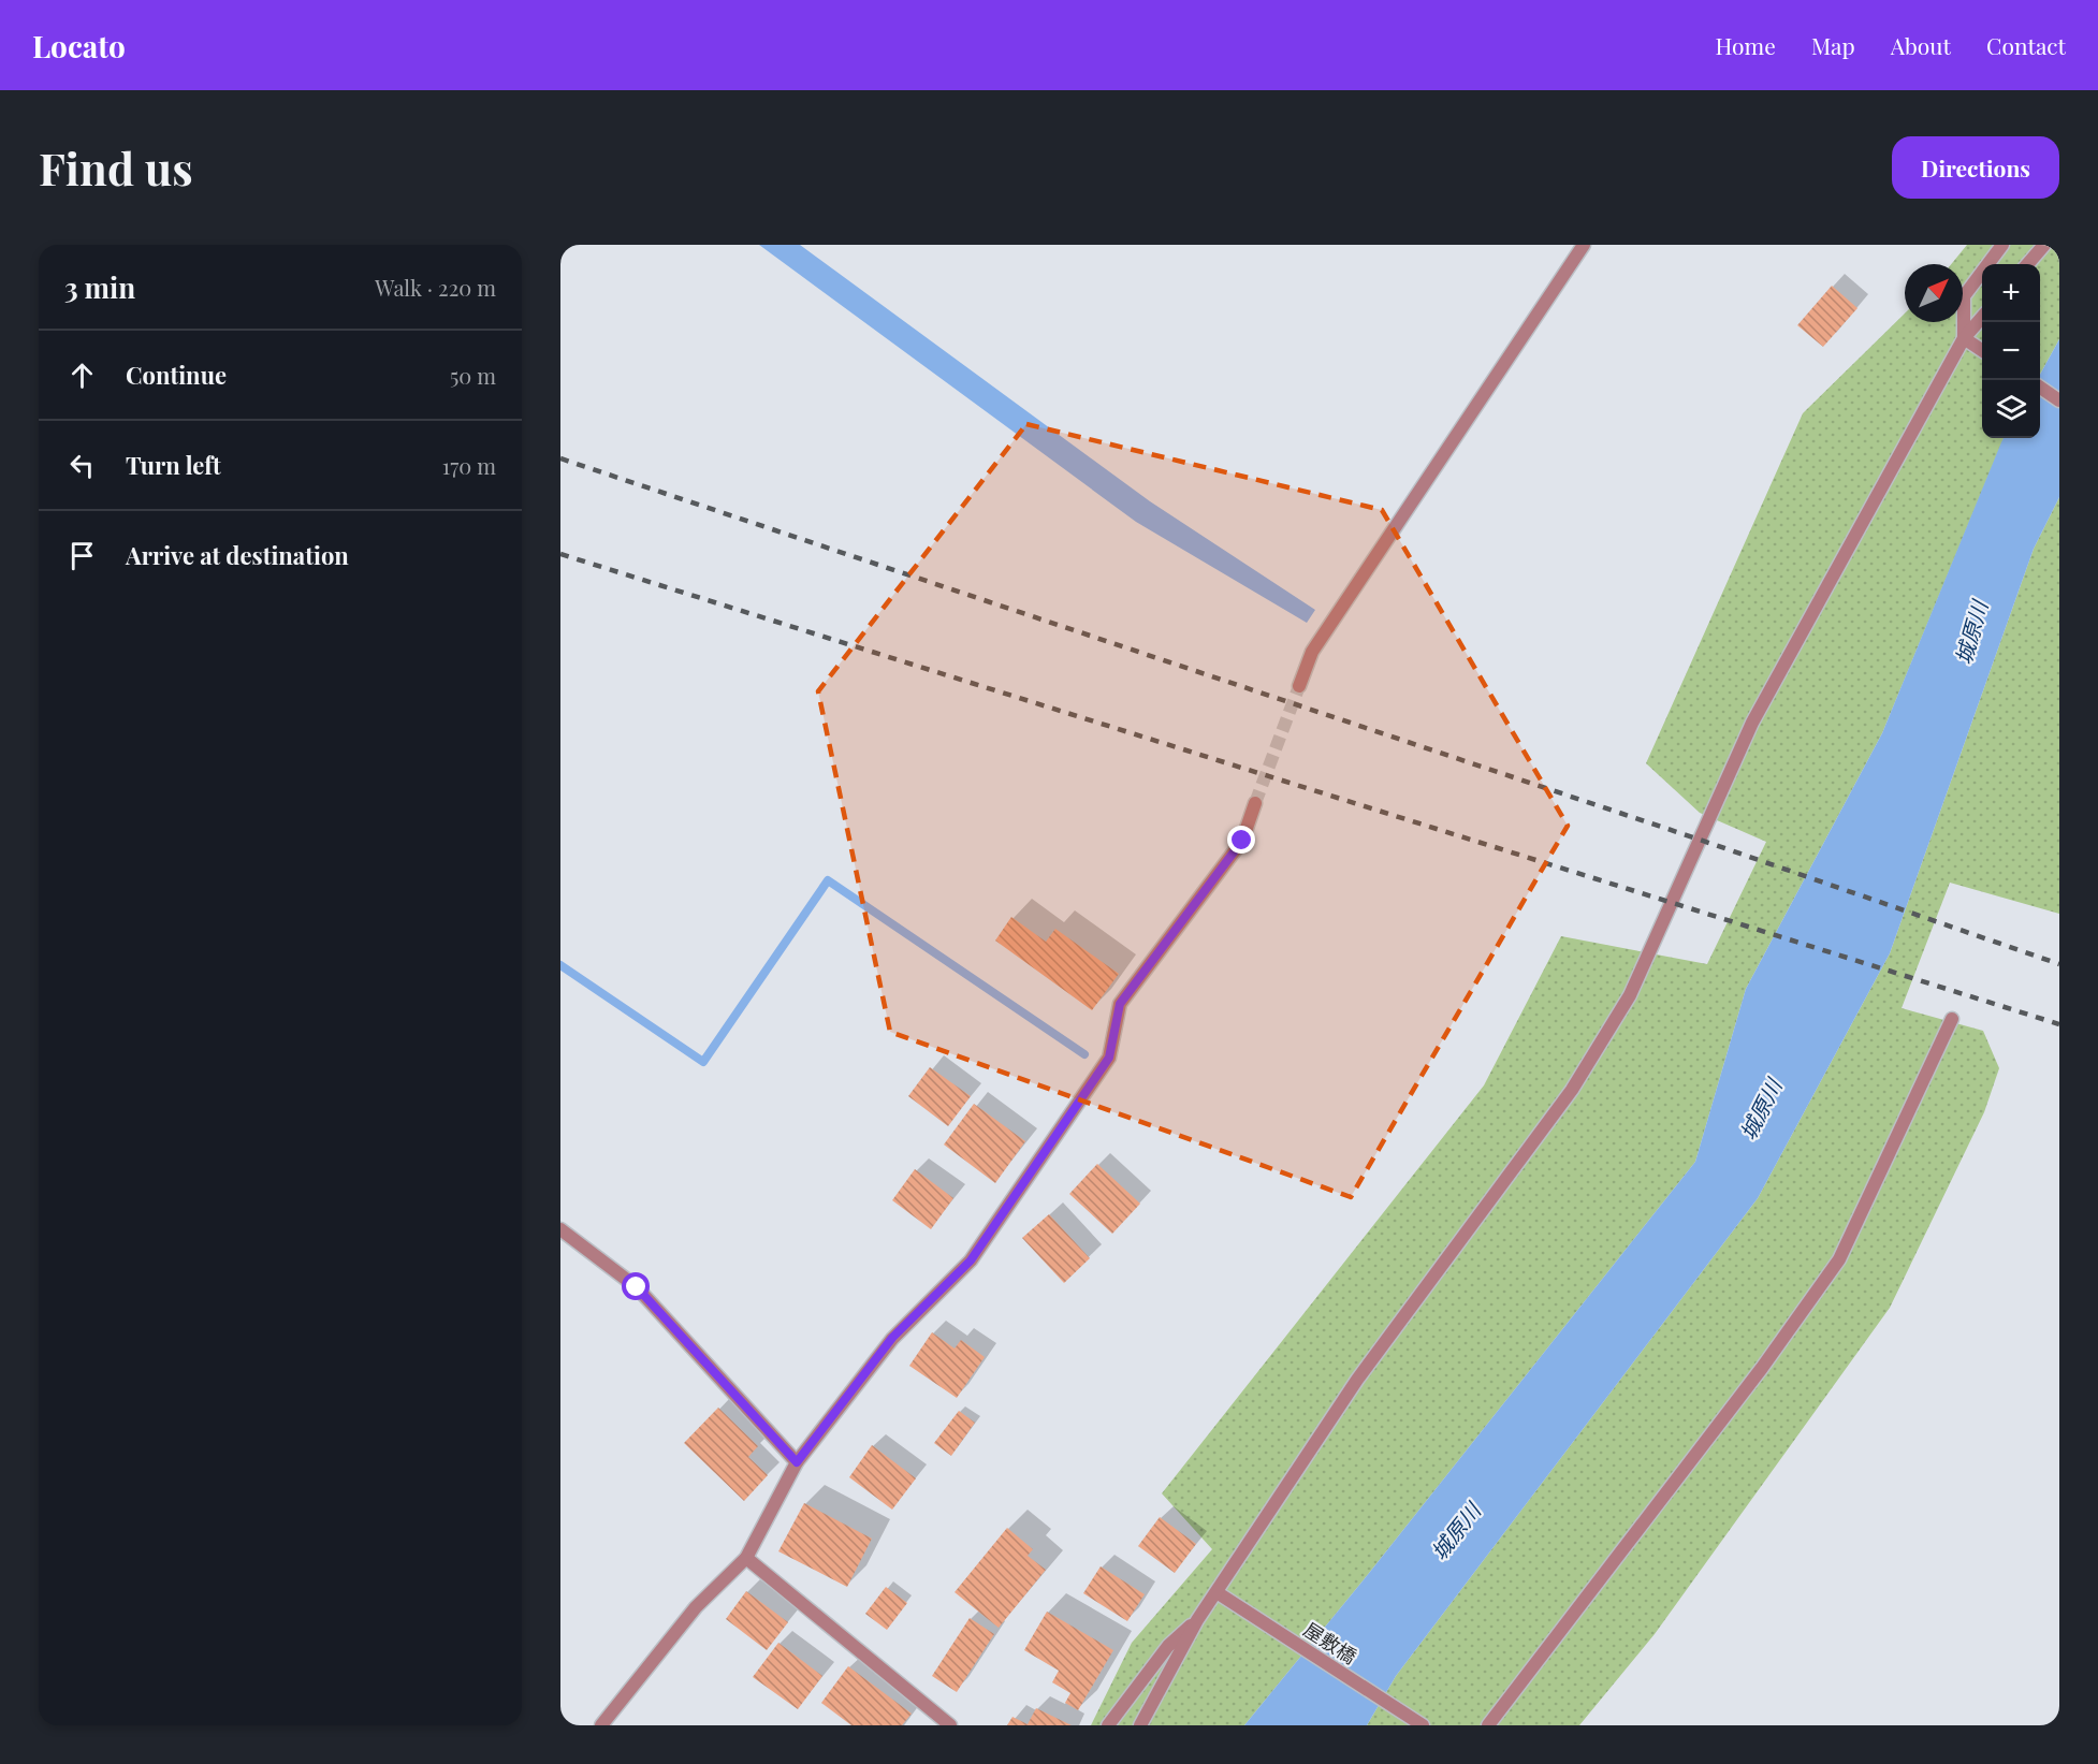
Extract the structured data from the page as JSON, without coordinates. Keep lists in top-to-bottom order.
{
  "streets": {
    "street": ["屋敷橋"]
  },
  "water": ["城原川"],
  "north": "top right",
  "page": {
    "header": "Locato",
    "nav": [
      "Home",
      "Map",
      "About",
      "Contact"
    ],
    "buttons": "Directions",
    "title": "Find us",
    "heading": ["3 min", "Walk · 220 m"],
    "map_buttons": ["+", "−"],
    "list": [
      ["Continue", "50 m"],
      ["Turn left", "170 m"],
      "Arrive at destination"
    ]
  }
}
